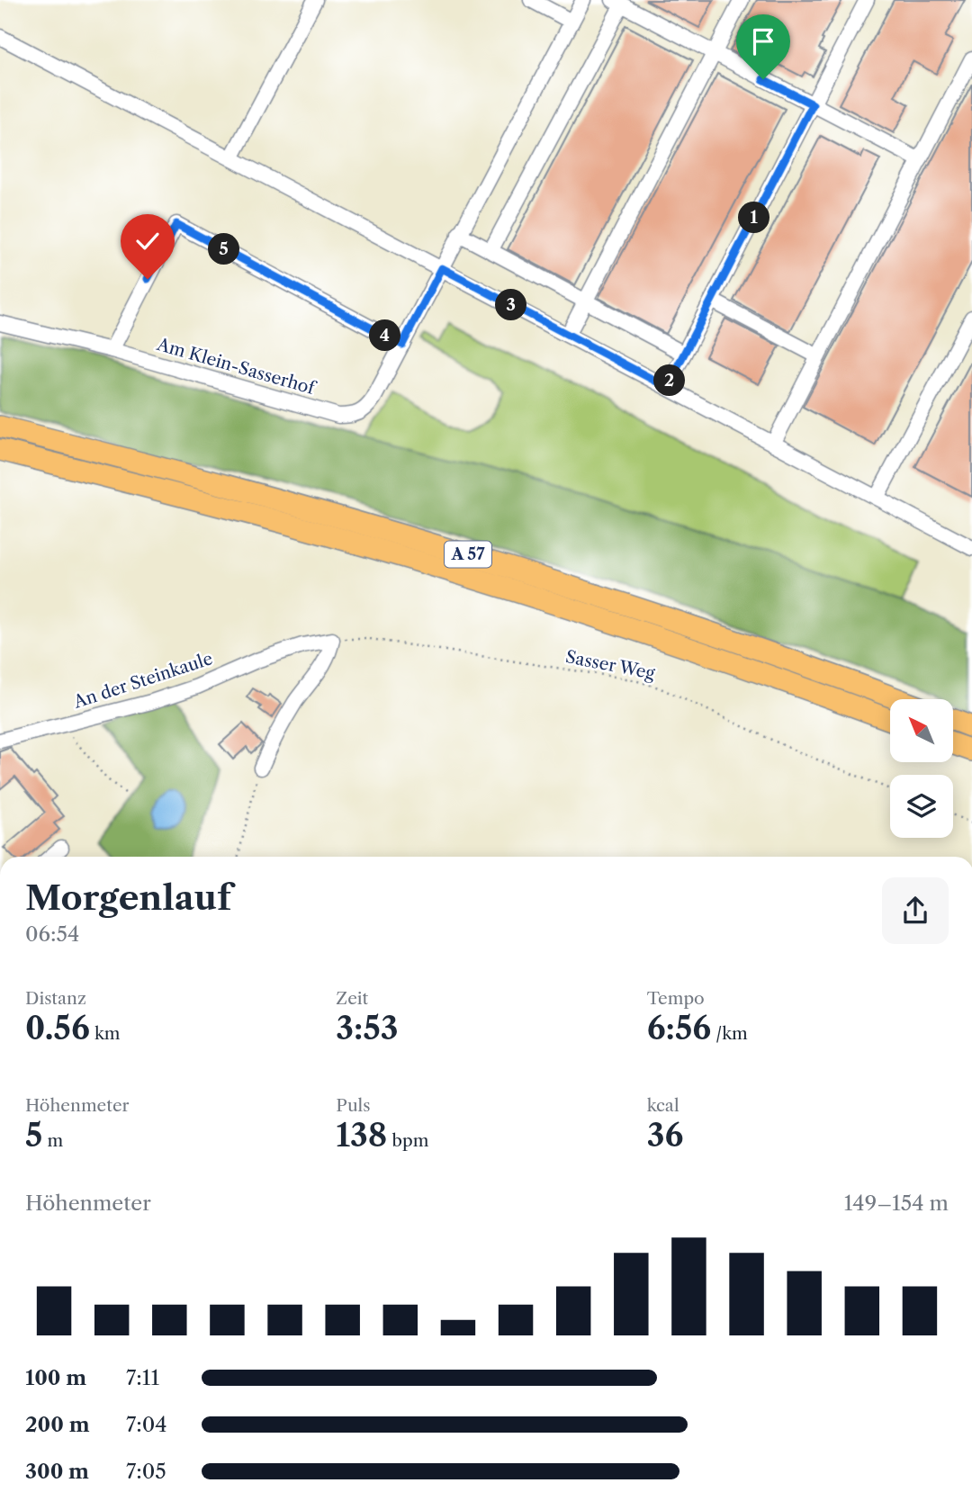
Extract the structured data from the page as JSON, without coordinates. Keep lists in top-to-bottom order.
{
  "streets": {
    "highway": ["A 57"],
    "street": ["Am Klein-Sasserhof", "An der Steinkaule"],
    "path": ["Sasser Weg"]
  },
  "crossings": [
    ["Sasser Weg", "An der Steinkaule"]
  ],
  "north": "top left",
  "page": {
    "pins": [
      "1",
      "5",
      "3",
      "4",
      "2"
    ],
    "heading": ["Morgenlauf", "06:54"],
    "stats": [
      ["Distanz", "0.56 km"],
      ["Zeit", "3:53"],
      ["Tempo", "6:56 /km"],
      ["Höhenmeter", "5 m"],
      ["Puls", "138 bpm"],
      ["kcal", "36"]
    ],
    "chart": ["Höhenmeter", "149–154 m"],
    "list": [
      {
        "name": "100 m",
        "note": "7:11"
      },
      {
        "name": "200 m",
        "note": "7:04"
      },
      {
        "name": "300 m",
        "note": "7:05"
      }
    ]
  }
}
